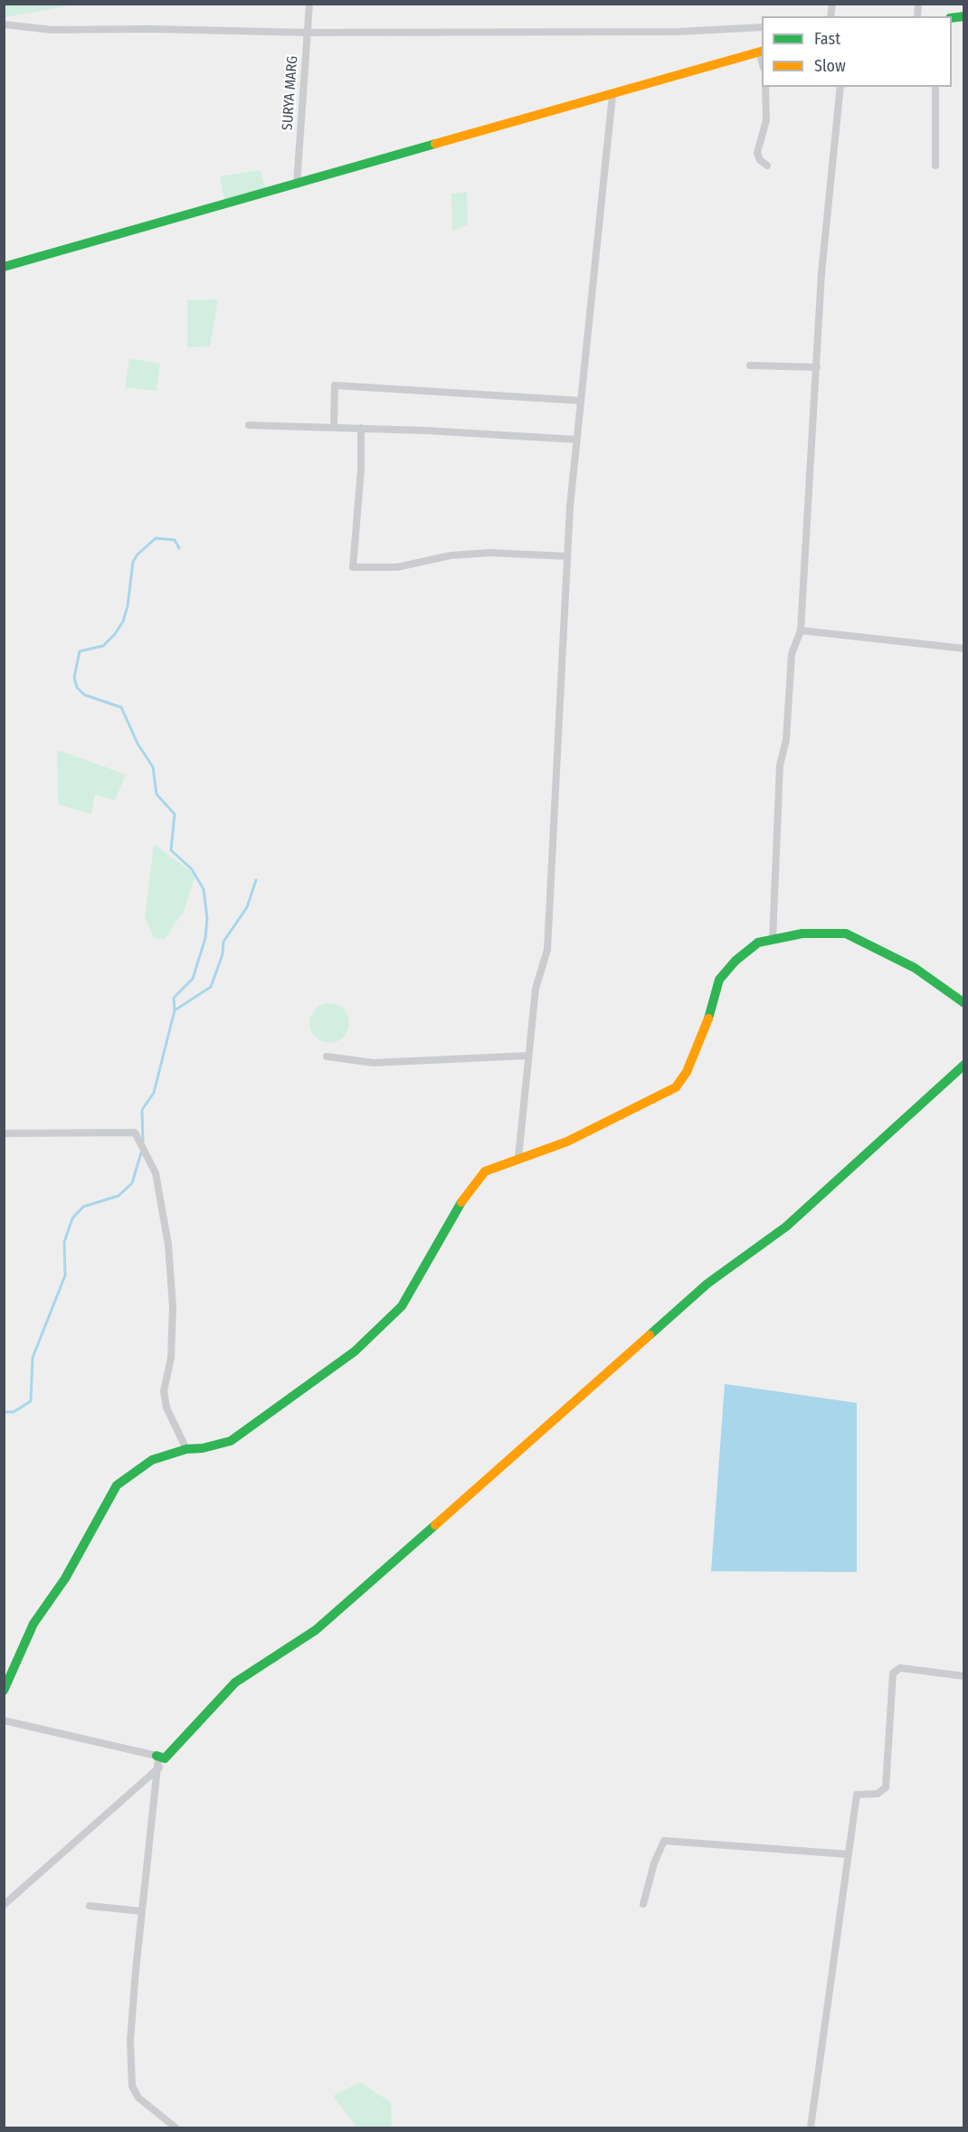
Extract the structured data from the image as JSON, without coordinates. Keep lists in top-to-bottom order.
{
  "streets": {
    "street": ["SURYA MARG"]
  },
  "legend": ["Fast", "Slow"]
}
